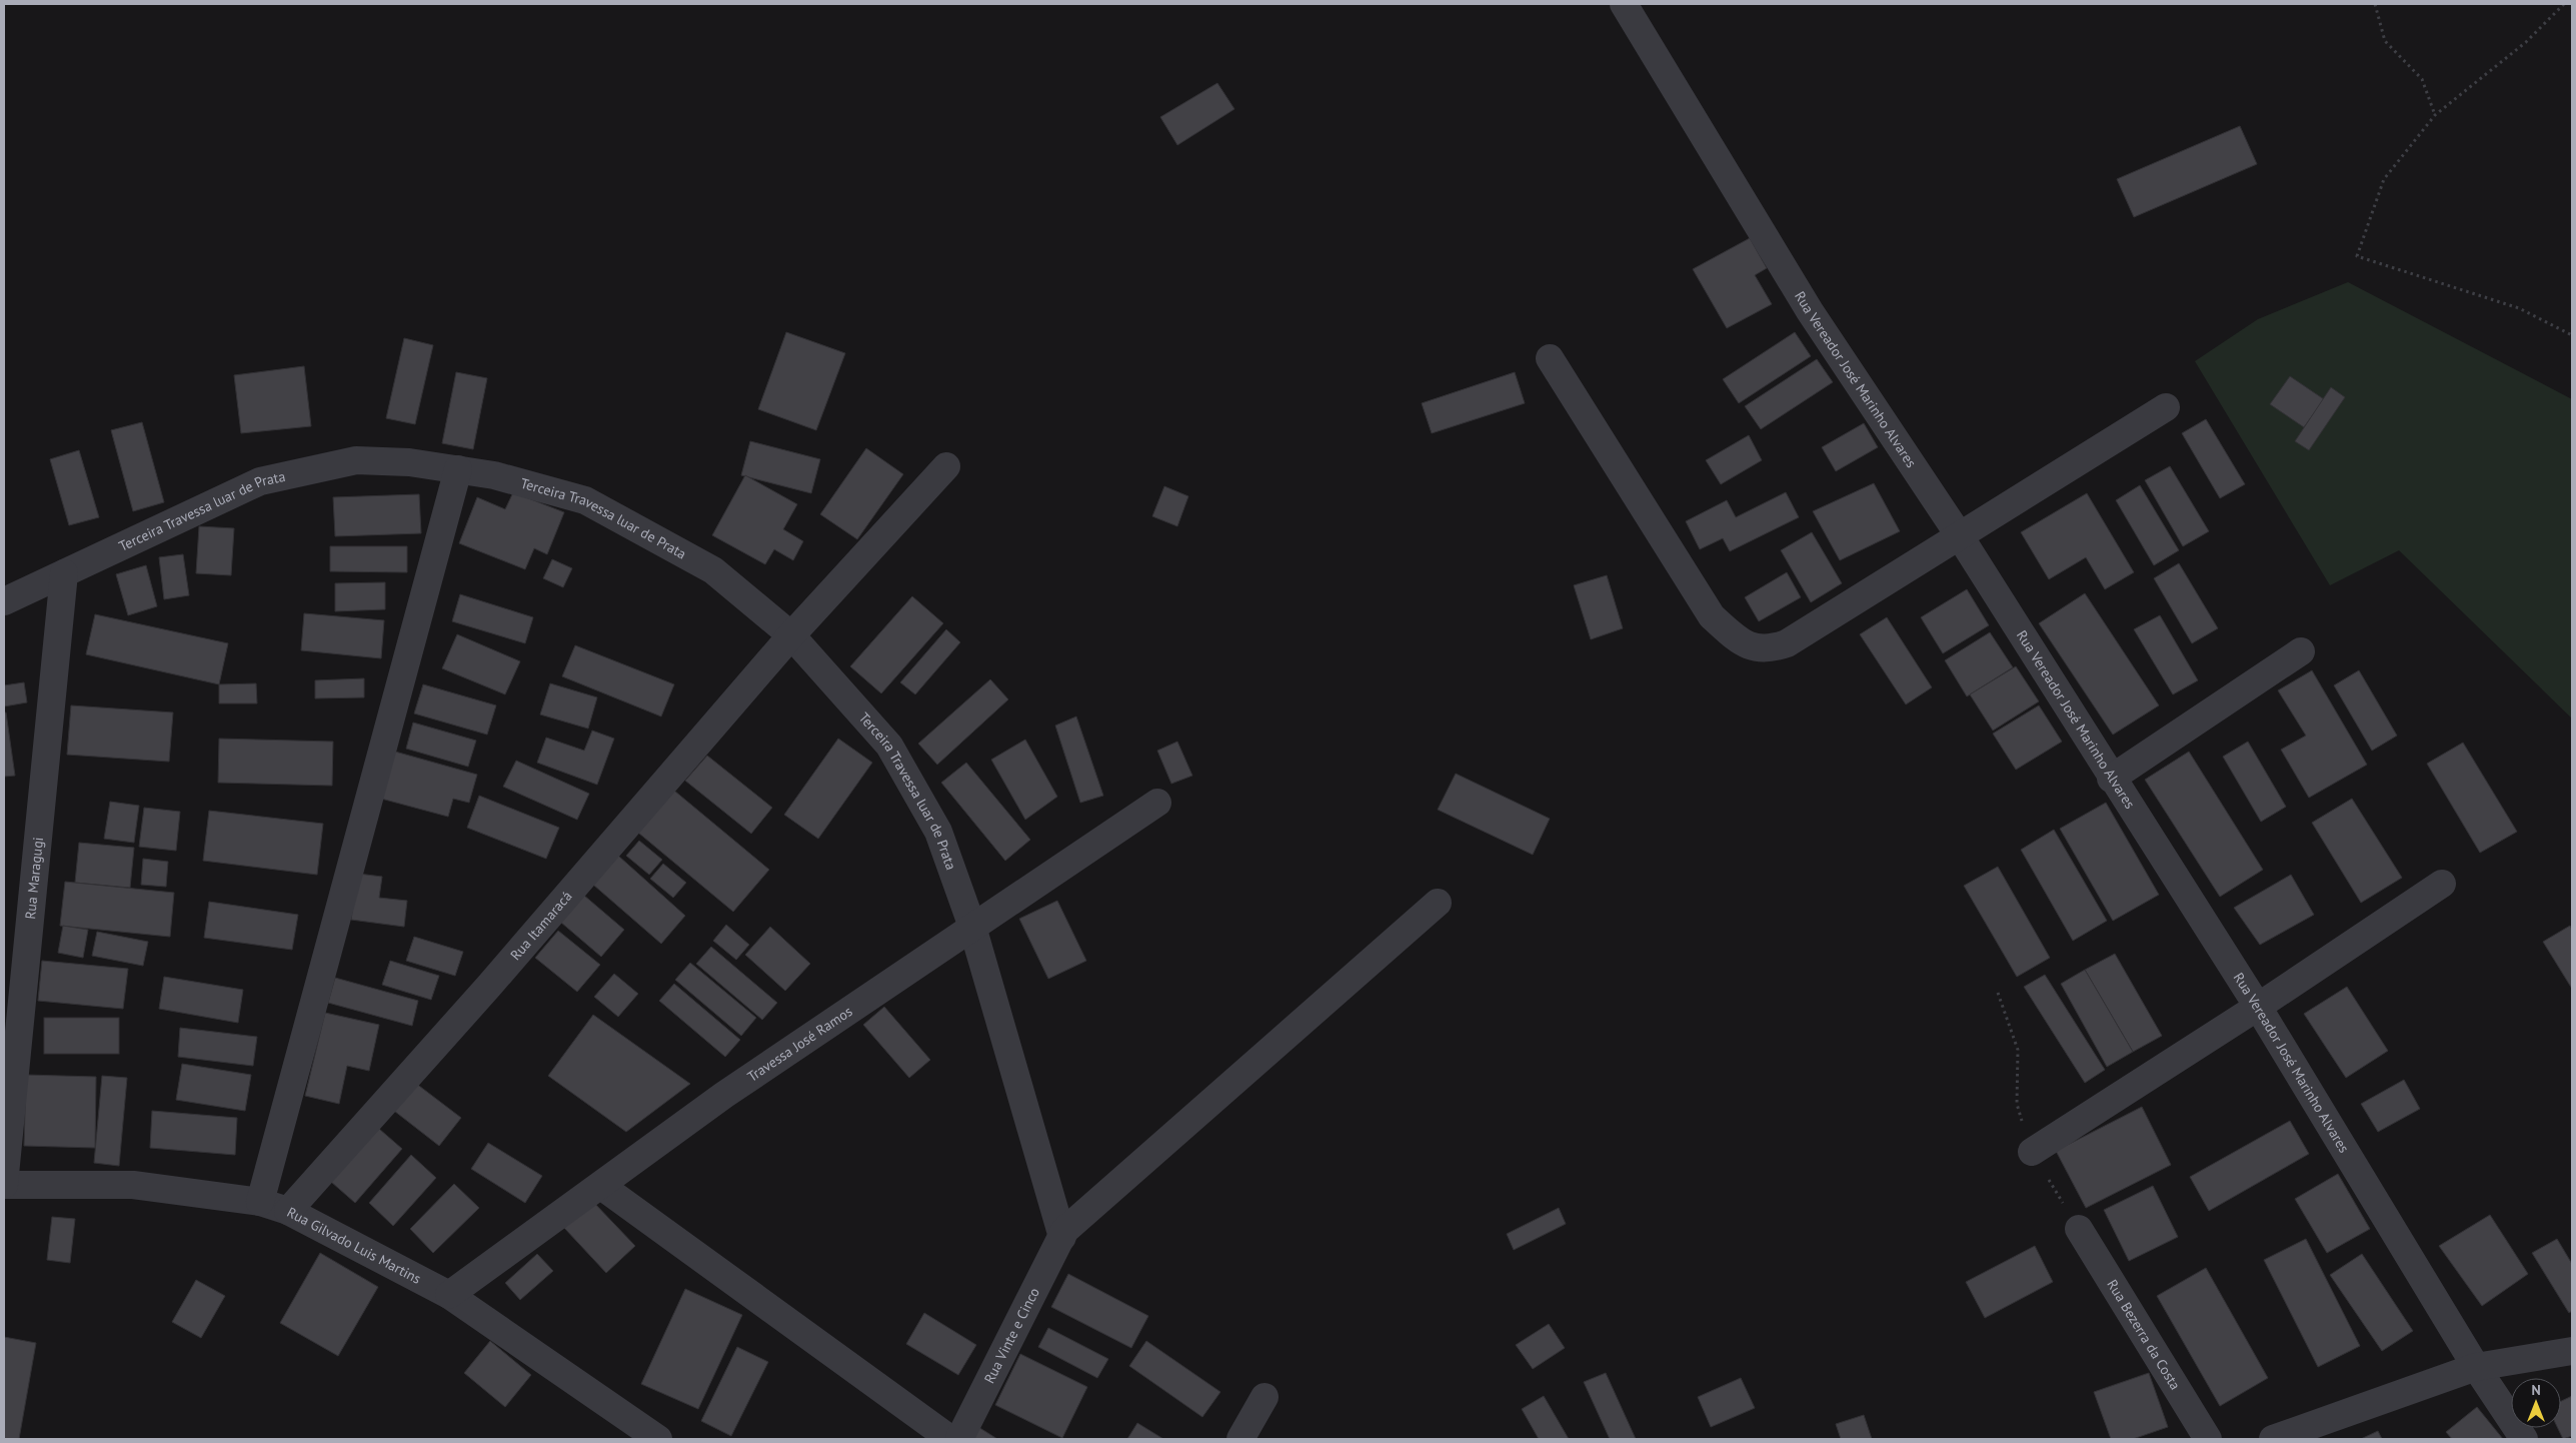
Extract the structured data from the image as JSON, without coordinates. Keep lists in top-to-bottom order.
{
  "streets": {
    "street": [
      "Rua Vereador José Marinho Alvares",
      "Terceira Travessa luar de Prata",
      "Rua Maragugi",
      "Rua Itamaracá",
      "Travessa José Ramos",
      "Rua Gilvado Luis Martins",
      "Rua Bezerra da Costa",
      "Rua Vinte e Cinco"
    ]
  },
  "crossings": [
    ["Terceira Travessa luar de Prata", "Rua Maragugi"],
    ["Terceira Travessa luar de Prata", "Rua Itamaracá"],
    ["Terceira Travessa luar de Prata", "Travessa José Ramos"],
    ["Terceira Travessa luar de Prata", "Rua Vinte e Cinco"],
    ["Rua Maragugi", "Rua Gilvado Luis Martins"],
    ["Rua Itamaracá", "Rua Gilvado Luis Martins"],
    ["Travessa José Ramos", "Rua Gilvado Luis Martins"]
  ],
  "north": "top"
}
